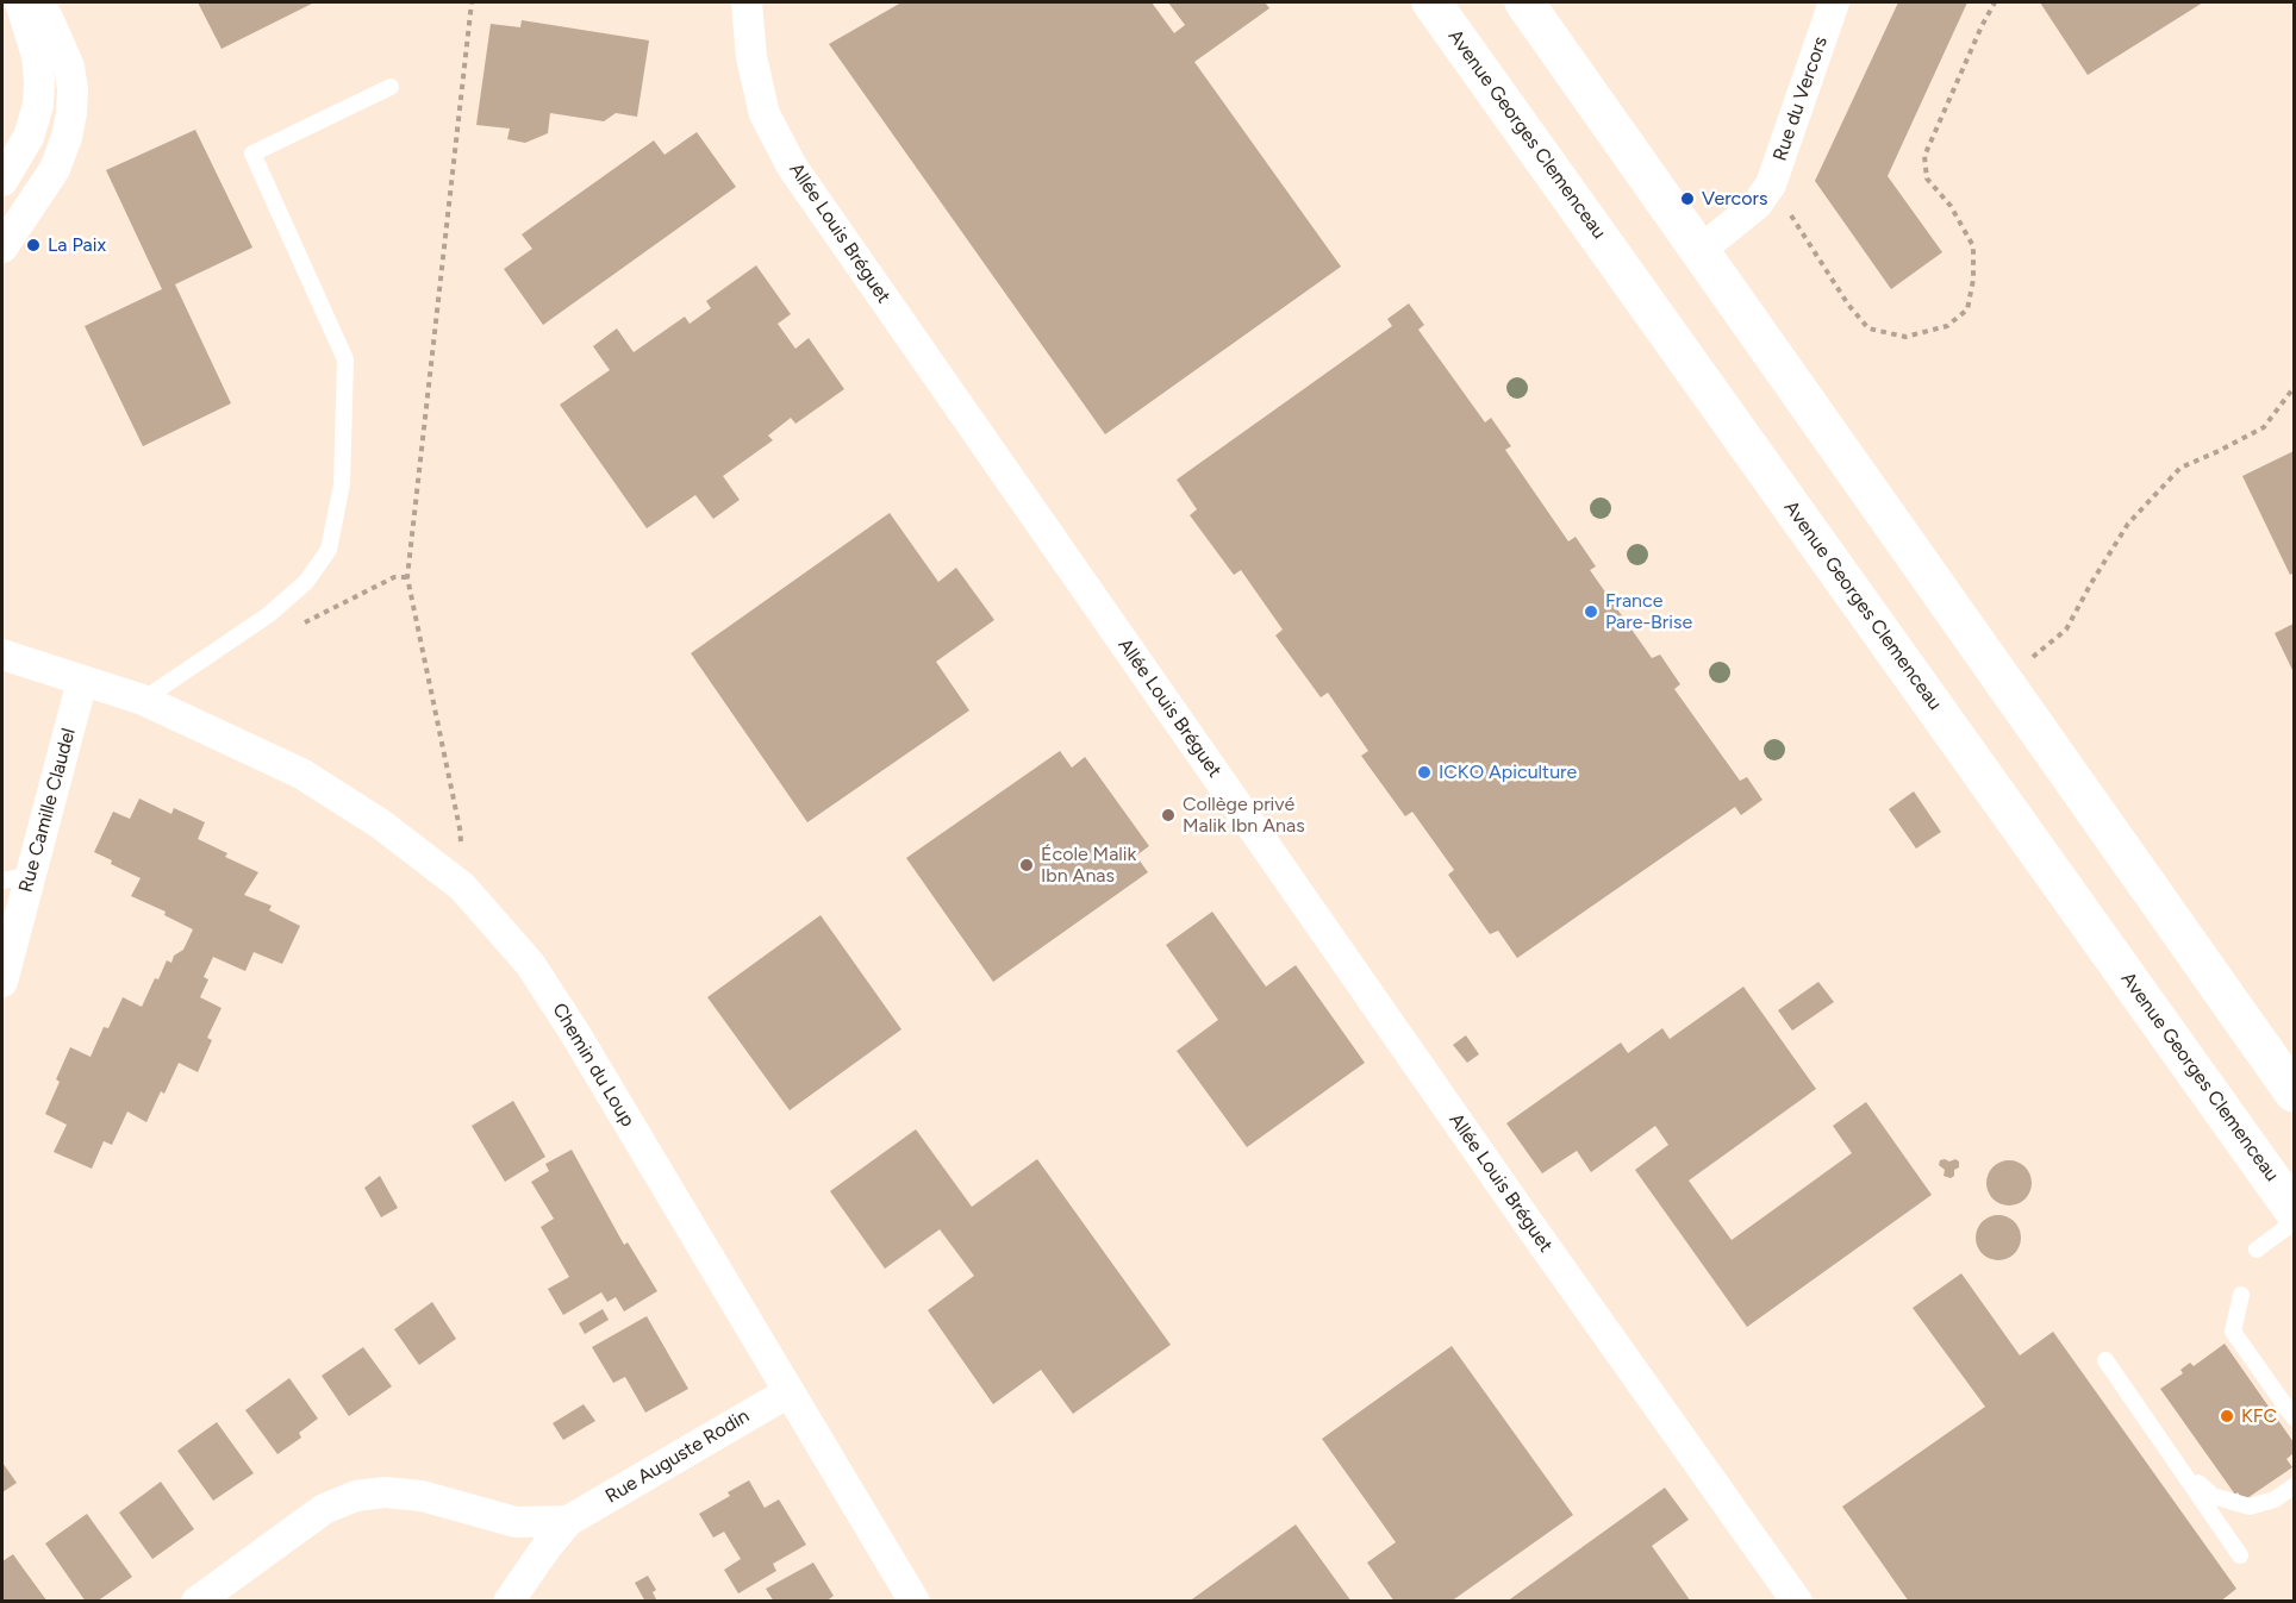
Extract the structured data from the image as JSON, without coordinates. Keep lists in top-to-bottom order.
{
  "streets": {
    "main road": ["Avenue Georges Clemenceau"],
    "street": [
      "Rue du Vercors",
      "Allée Louis Bréguet",
      "Rue Camille Claudel",
      "Chemin du Loup",
      "Rue Auguste Rodin"
    ]
  },
  "crossings": [
    ["Rue Camille Claudel", "Chemin du Loup"],
    ["Chemin du Loup", "Rue Auguste Rodin"]
  ],
  "places": [
    "Vercors",
    "La Paix",
    "France Pare-Brise",
    "ICKO Apiculture",
    "Collège privé Malik Ibn Anas",
    "École Malik Ibn Anas",
    "KFC"
  ]
}
